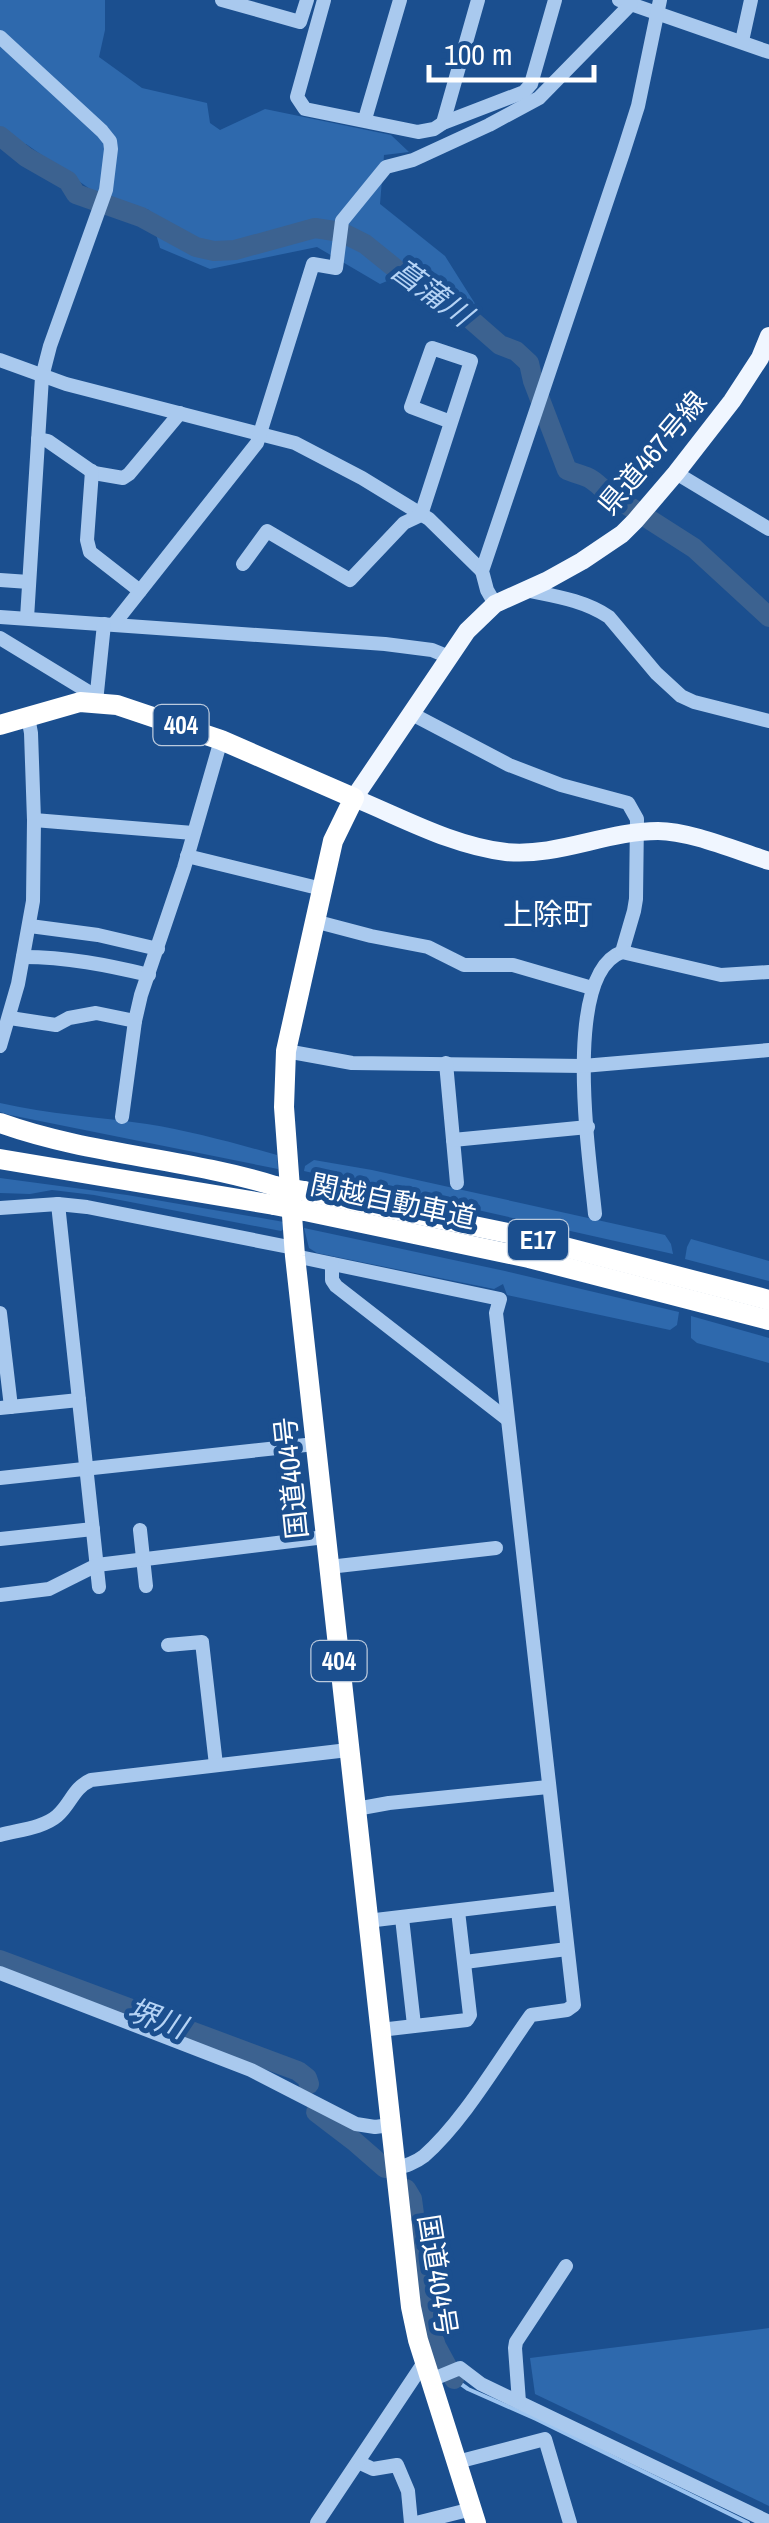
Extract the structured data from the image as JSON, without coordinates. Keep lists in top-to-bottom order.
{
  "streets": {
    "highway": [
      "404",
      "関越自動車道",
      "E17",
      "国道404号"
    ],
    "main road": ["県道467号線"]
  },
  "crossings": [
    ["県道467号線", "404"],
    ["県道467号線", "国道404号"],
    ["404", "国道404号"]
  ],
  "districts": ["上除町"],
  "water": ["菖蒲川", "堺川"],
  "scale_bar": "100 m"
}
